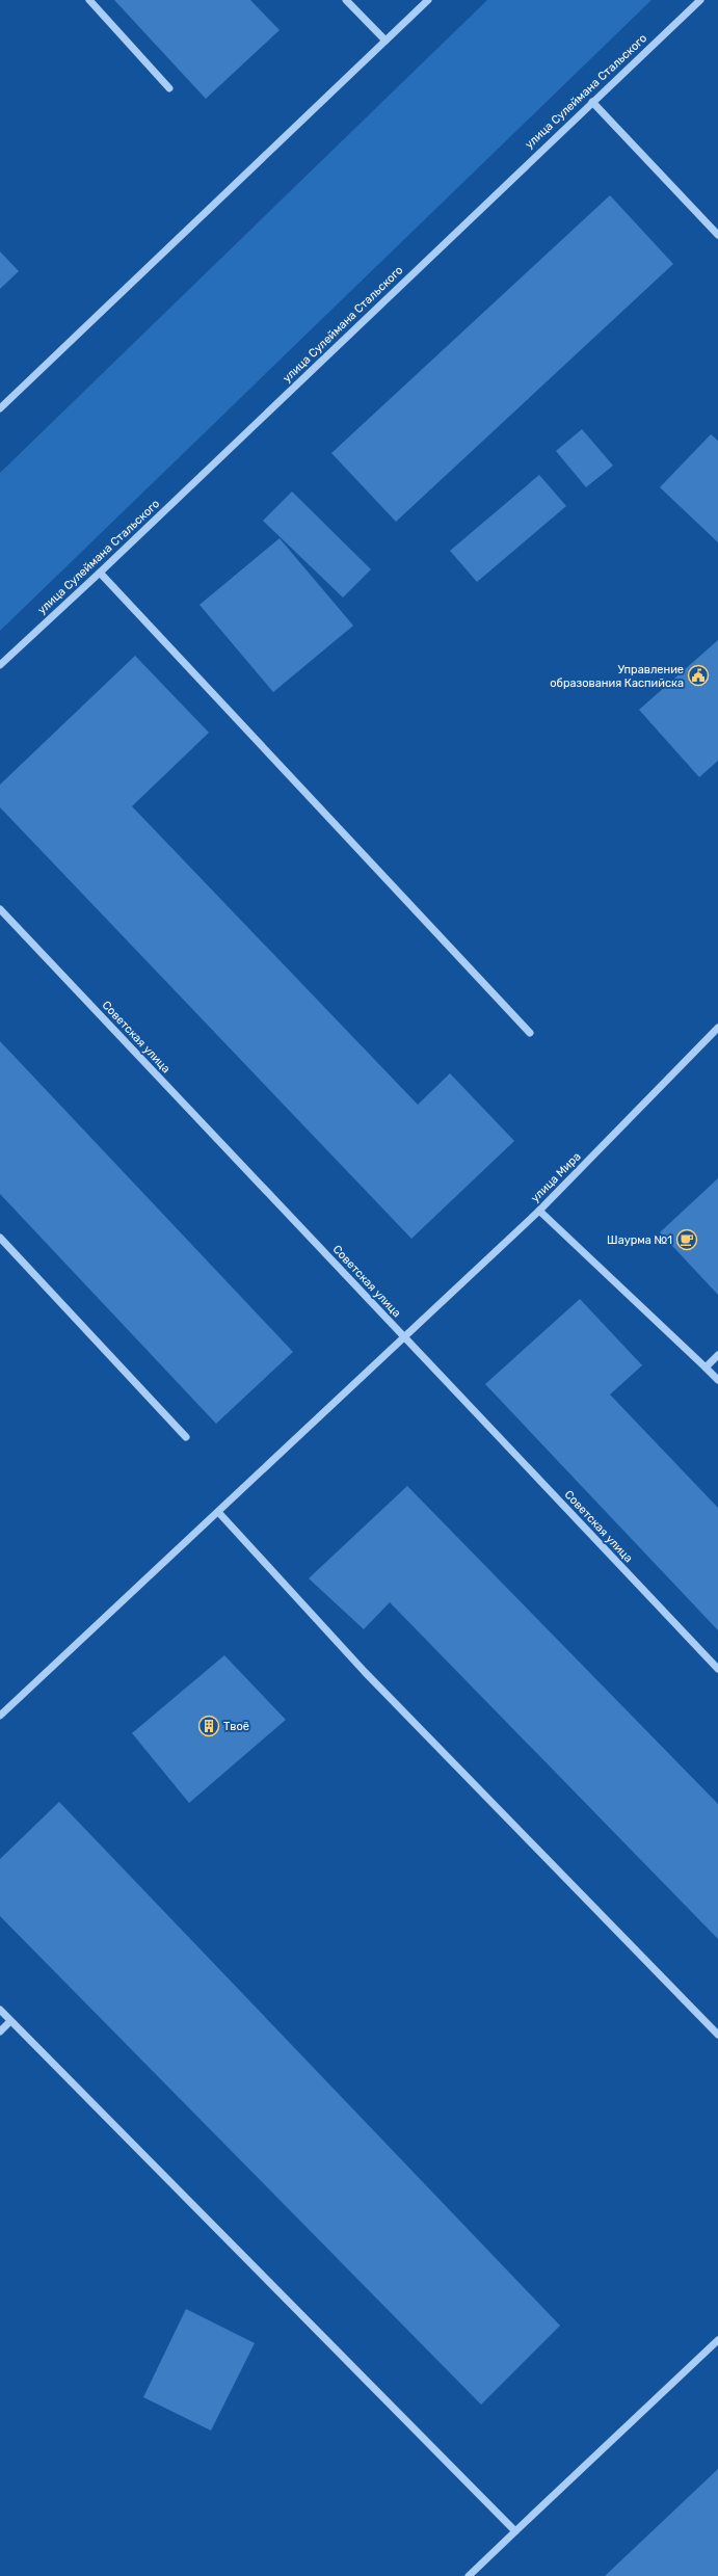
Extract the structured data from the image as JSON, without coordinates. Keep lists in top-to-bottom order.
{
  "streets": {
    "street": ["улица Сулеймана Стальского", "Советская улица", "улица Мира"]
  },
  "crossings": [
    ["Советская улица", "улица Мира"]
  ],
  "places": {
    "public building": ["Управление образования Каспийска"],
    "cafe": ["Шаурма №1"],
    "building": ["Твоё"]
  }
}
